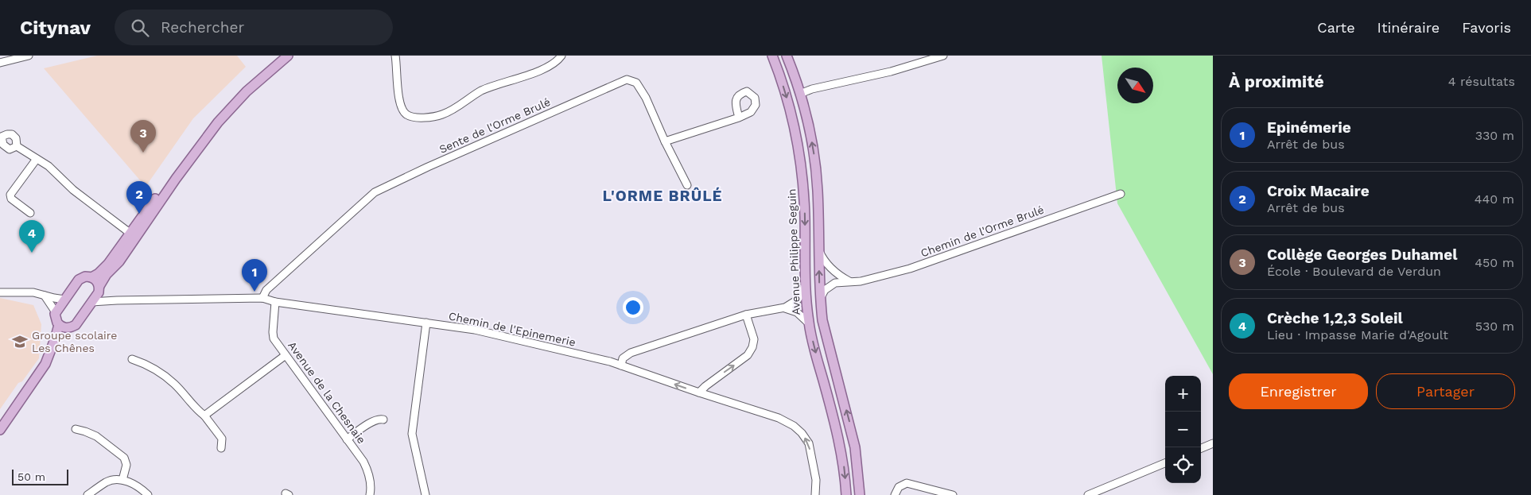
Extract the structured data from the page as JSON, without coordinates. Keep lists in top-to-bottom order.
{
  "streets": {
    "main road": ["Avenue Philippe Seguin"],
    "street": [
      "Sente de l'Orme Brulé",
      "Chemin de l'Orme Brulé",
      "Chemin de l'Epinemerie",
      "Avenue de la Chesnaie"
    ]
  },
  "crossings": [
    ["Sente de l'Orme Brulé", "Chemin de l'Epinemerie"],
    ["Chemin de l'Epinemerie", "Avenue de la Chesnaie"]
  ],
  "districts": ["L'ORME BRÛLÉ"],
  "places": {
    "school or university": ["Groupe scolaire Les Chênes"]
  },
  "scale_bar": "50 m",
  "north": "bottom right",
  "page": {
    "header": "Citynav",
    "search": "Rechercher",
    "nav": ["Carte", "Itinéraire", "Favoris"],
    "heading": ["À proximité", "4 résultats"],
    "list": [
      {
        "mark": "1",
        "name": "Epinémerie",
        "note": "Arrêt de bus",
        "value": "330 m"
      },
      {
        "mark": "2",
        "name": "Croix Macaire",
        "note": "Arrêt de bus",
        "value": "440 m"
      },
      {
        "mark": "3",
        "name": "Collège Georges Duhamel",
        "note": "École · Boulevard de Verdun",
        "value": "450 m"
      },
      {
        "mark": "4",
        "name": "Crèche 1,2,3 Soleil",
        "note": "Lieu · Impasse Marie d'Agoult",
        "value": "530 m"
      }
    ],
    "pins": [
      "3",
      "2",
      "4",
      "1"
    ],
    "buttons": ["Enregistrer", "Partager"],
    "map_buttons": ["+", "−"],
    "scale": "50 m"
  }
}
